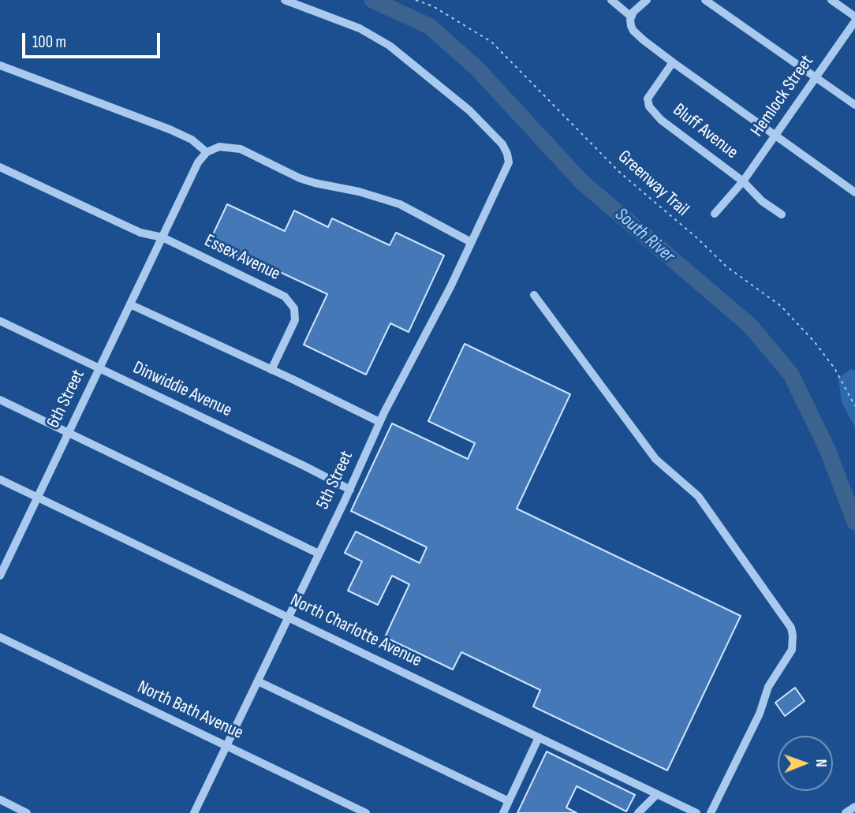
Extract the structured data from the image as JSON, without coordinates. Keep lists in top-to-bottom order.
{
  "streets": {
    "street": [
      "Hemlock Street",
      "Bluff Avenue",
      "Essex Avenue",
      "Dinwiddie Avenue",
      "6th Street",
      "5th Street",
      "North Charlotte Avenue",
      "North Bath Avenue"
    ],
    "path": ["Greenway Trail"]
  },
  "crossings": [
    ["Hemlock Street", "Bluff Avenue"],
    ["Essex Avenue", "6th Street"],
    ["Dinwiddie Avenue", "6th Street"],
    ["Dinwiddie Avenue", "5th Street"],
    ["6th Street", "North Charlotte Avenue"],
    ["5th Street", "North Charlotte Avenue"],
    ["5th Street", "North Bath Avenue"]
  ],
  "water": ["South River"],
  "scale_bar": "100 m",
  "north": "right"
}
